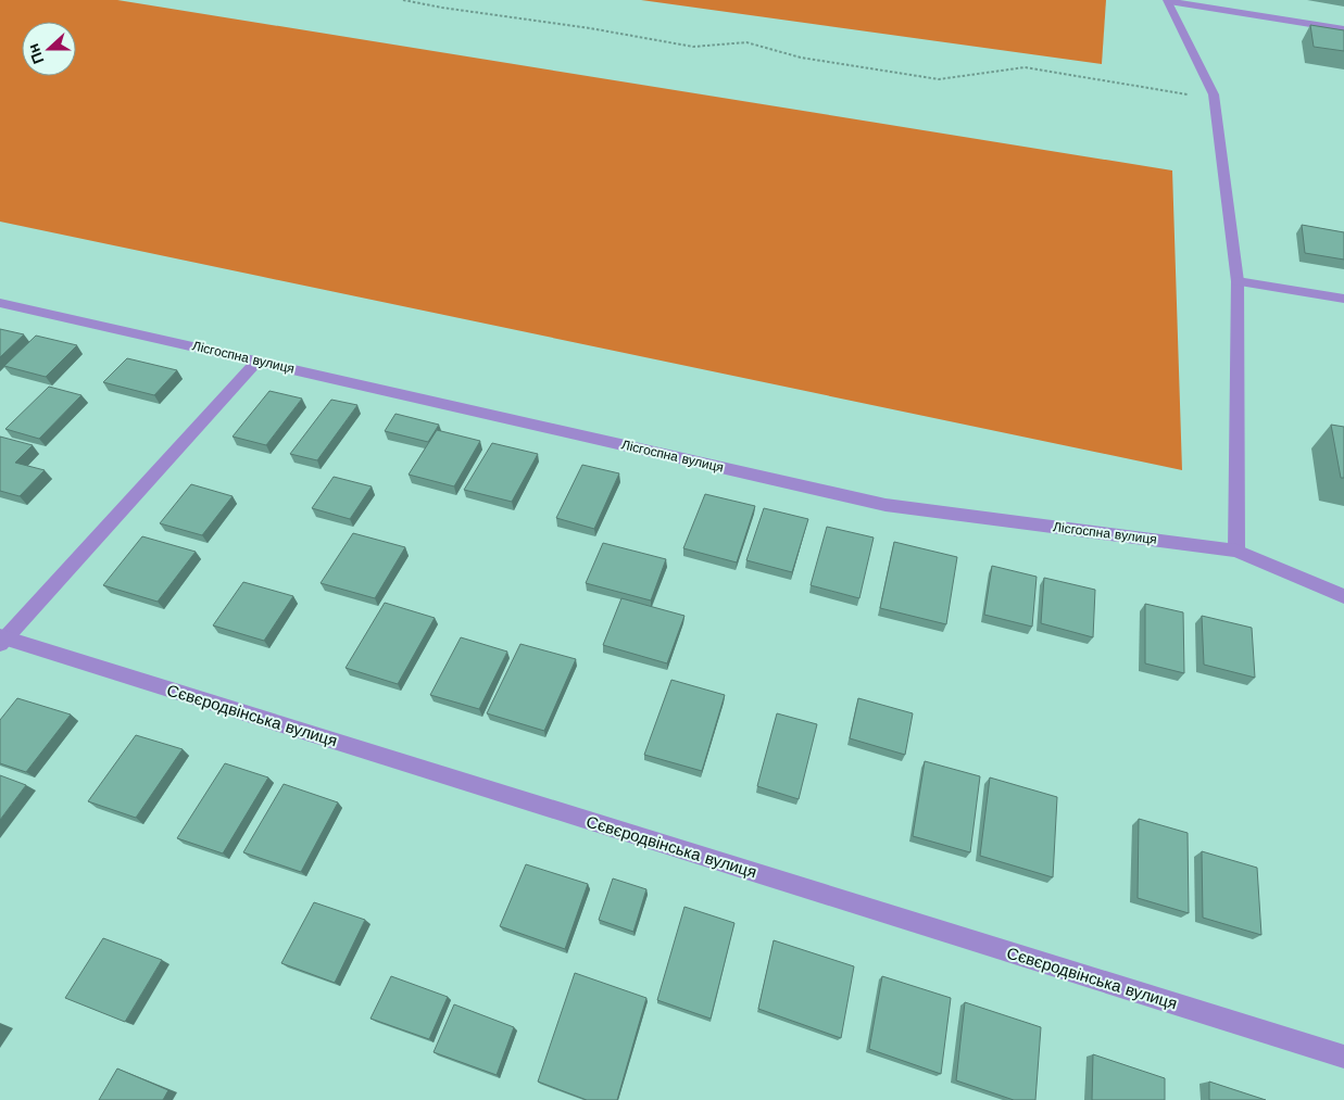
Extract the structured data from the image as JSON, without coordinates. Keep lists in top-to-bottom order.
{
  "streets": {
    "street": ["Лісгоспна вулиця", "Сєвєродвінська вулиця"]
  },
  "north": "left"
}
